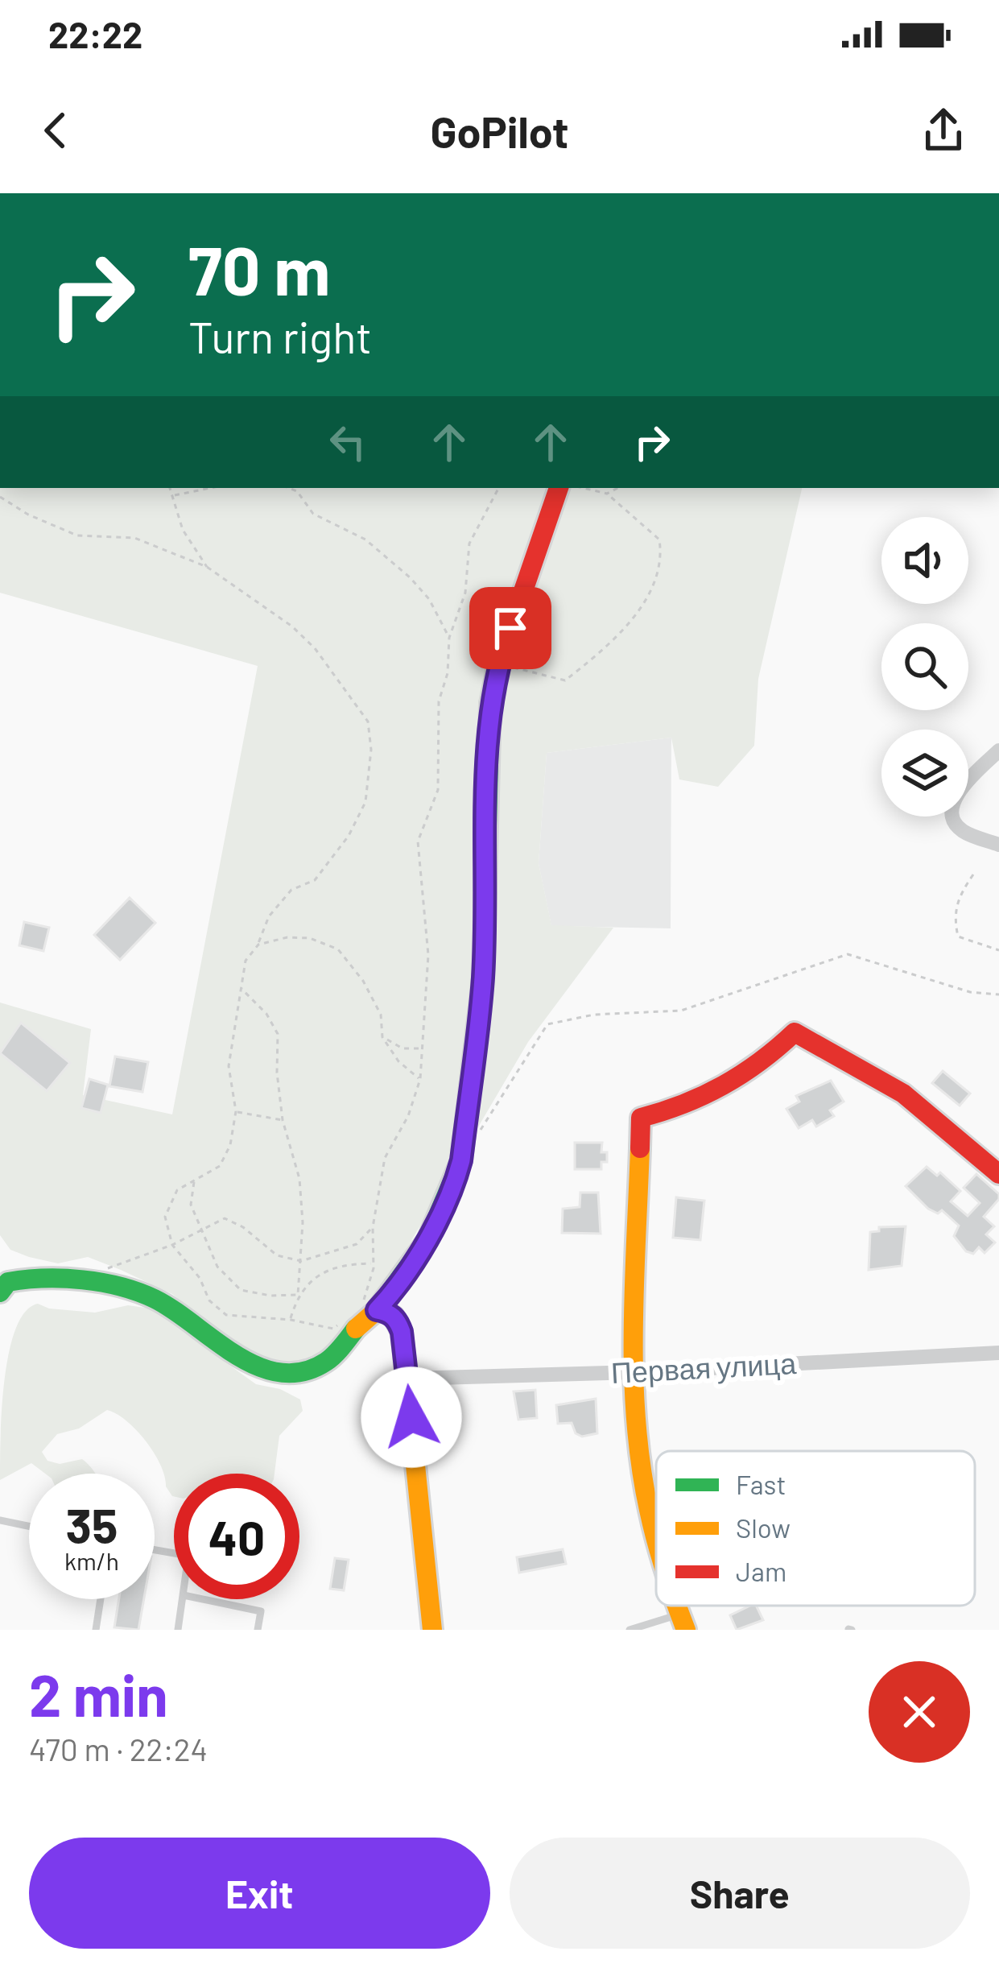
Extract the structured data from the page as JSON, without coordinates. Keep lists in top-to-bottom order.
{
  "streets": {
    "street": ["Первая улица"]
  },
  "legend": ["Fast", "Slow", "Jam"],
  "page": {
    "status": "22:22",
    "header": "GoPilot",
    "turn": ["70 m", "Turn right"],
    "speed": "35 km/h",
    "limit": "40",
    "heading": ["2 min", "470 m · 22:24"],
    "buttons": ["Exit", "Share"]
  }
}
